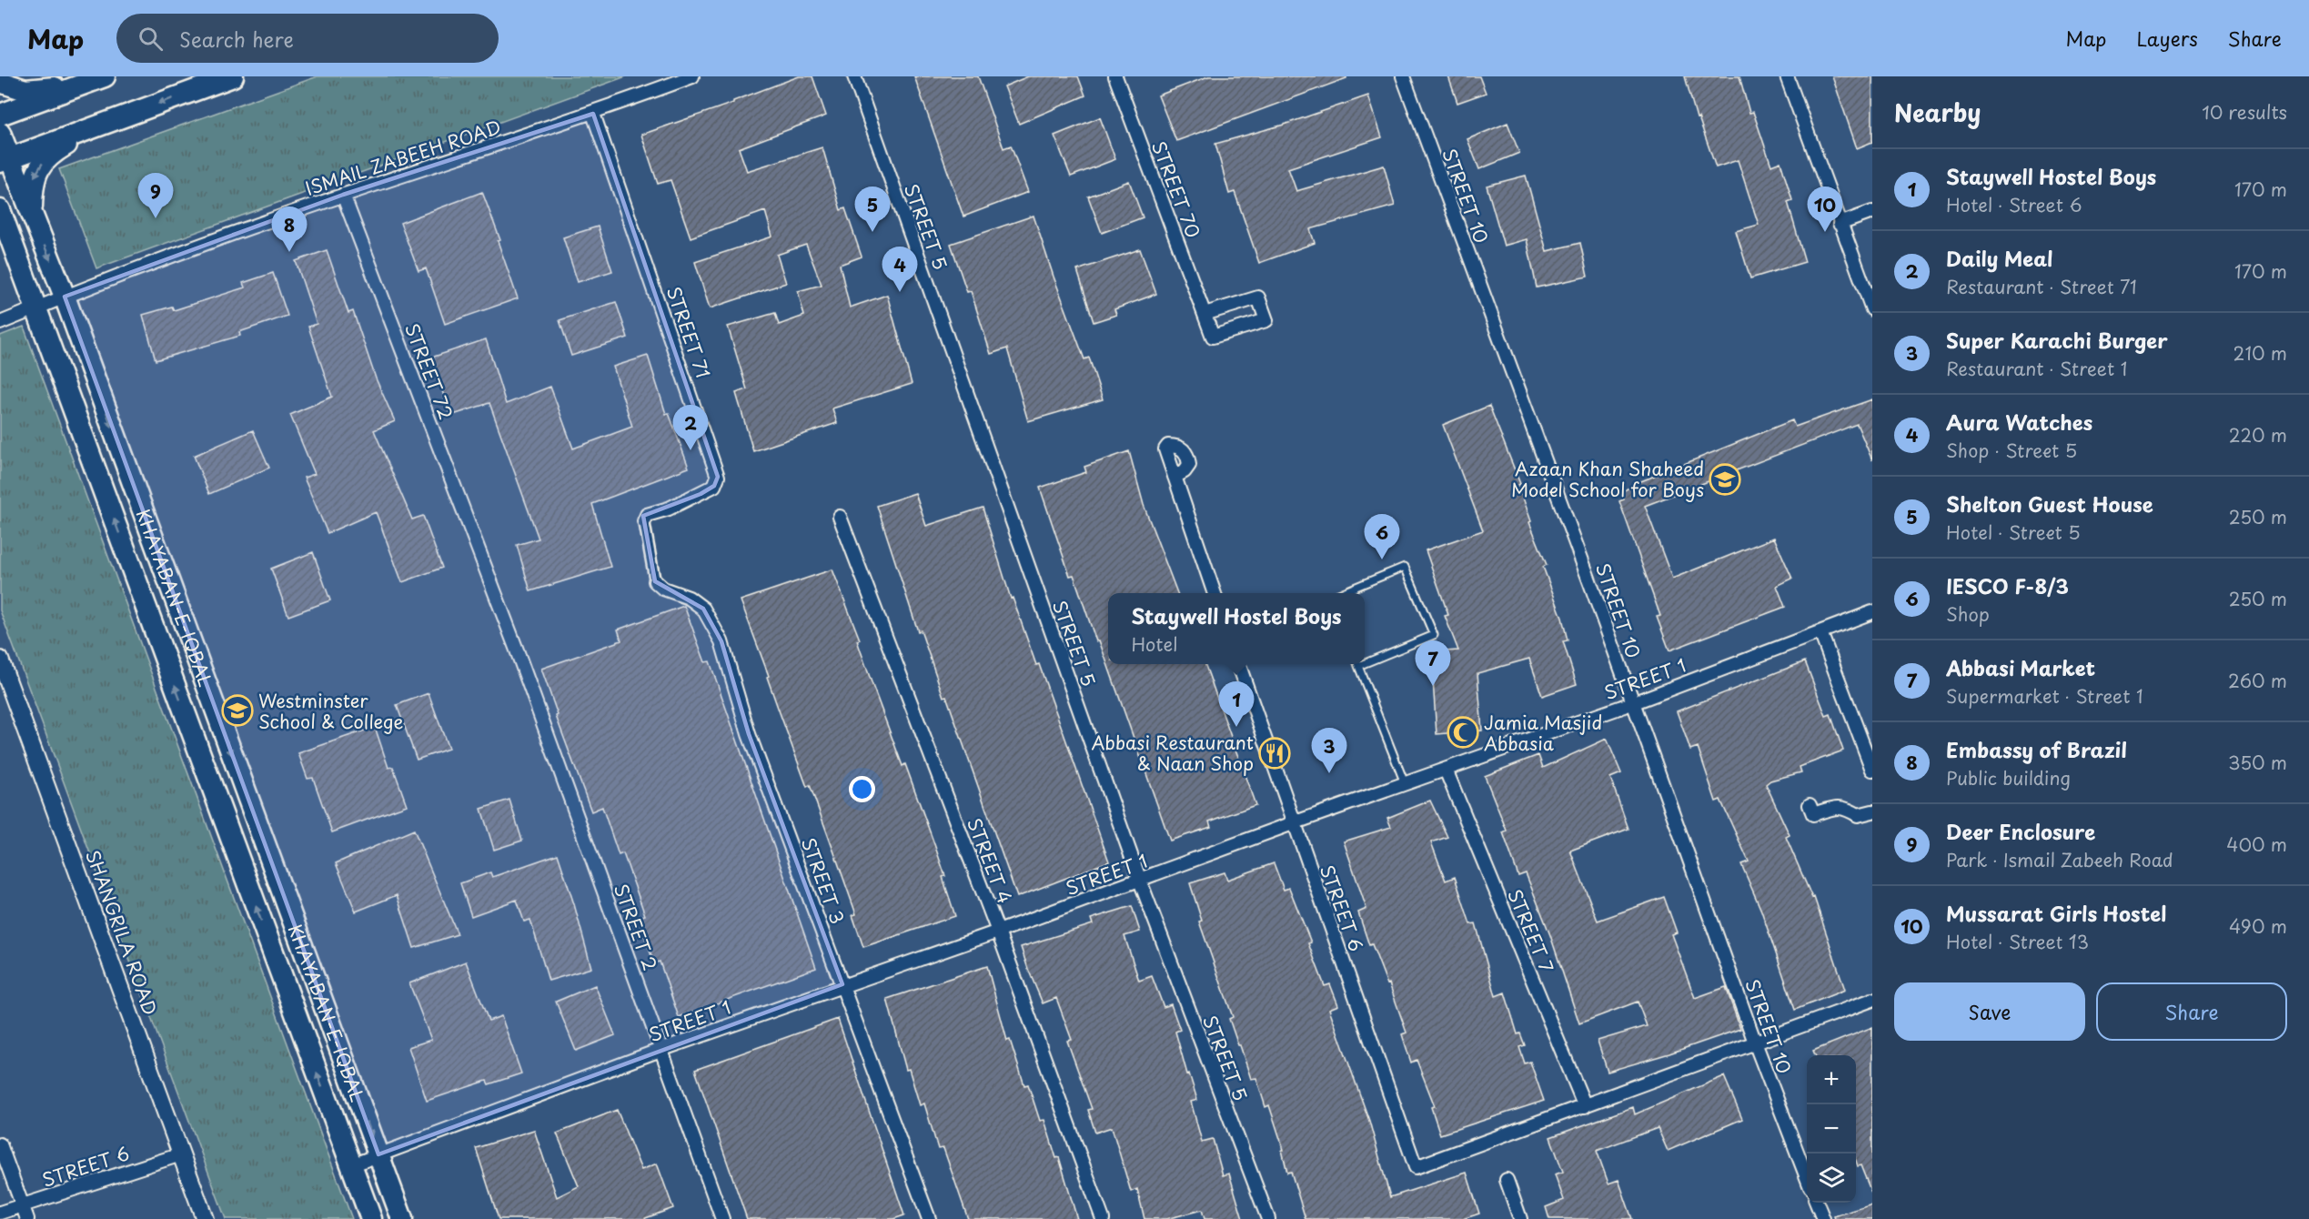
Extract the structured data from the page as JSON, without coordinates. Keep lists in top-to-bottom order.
{
  "streets": {
    "main road": ["KHAYABAN-E-IQBAL"],
    "street": [
      "ISMAIL ZABEEH ROAD",
      "STREET 70",
      "STREET 10",
      "STREET 5",
      "STREET 71",
      "STREET 72",
      "STREET 1",
      "STREET 4",
      "STREET 3",
      "STREET 6",
      "STREET 2",
      "STREET 7",
      "SHANGRILA ROAD"
    ]
  },
  "crossings": [
    ["ISMAIL ZABEEH ROAD", "STREET 71"],
    ["ISMAIL ZABEEH ROAD", "STREET 72"],
    ["ISMAIL ZABEEH ROAD", "KHAYABAN-E-IQBAL"],
    ["STREET 10", "STREET 1"],
    ["STREET 5", "STREET 1"],
    ["STREET 72", "STREET 2"],
    ["KHAYABAN-E-IQBAL", "STREET 1"],
    ["STREET 1", "STREET 4"],
    ["STREET 1", "STREET 3"],
    ["STREET 1", "STREET 6"],
    ["STREET 1", "STREET 2"],
    ["STREET 1", "STREET 7"],
    ["STREET 6", "STREET 7"],
    ["STREET 6", "SHANGRILA ROAD"]
  ],
  "places": {
    "school or university": ["Azaan Khan Shaheed Model School for Boys", "Westminster School & College"],
    "mosque": ["Jamia Masjid Abbasia"],
    "restaurant": ["Abbasi Restaurant & Naan Shop"]
  },
  "page": {
    "header": "Map",
    "search": "Search here",
    "nav": ["Map", "Layers", "Share"],
    "heading": ["Nearby", "10 results"],
    "list": [
      {
        "mark": "1",
        "name": "Staywell Hostel Boys",
        "note": "Hotel · Street 6",
        "value": "170 m"
      },
      {
        "mark": "2",
        "name": "Daily Meal",
        "note": "Restaurant · Street 71",
        "value": "170 m"
      },
      {
        "mark": "3",
        "name": "Super Karachi Burger",
        "note": "Restaurant · Street 1",
        "value": "210 m"
      },
      {
        "mark": "4",
        "name": "Aura Watches",
        "note": "Shop · Street 5",
        "value": "220 m"
      },
      {
        "mark": "5",
        "name": "Shelton Guest House",
        "note": "Hotel · Street 5",
        "value": "250 m"
      },
      {
        "mark": "6",
        "name": "IESCO F-8/3",
        "note": "Shop",
        "value": "250 m"
      },
      {
        "mark": "7",
        "name": "Abbasi Market",
        "note": "Supermarket · Street 1",
        "value": "260 m"
      },
      {
        "mark": "8",
        "name": "Embassy of Brazil",
        "note": "Public building",
        "value": "350 m"
      },
      {
        "mark": "9",
        "name": "Deer Enclosure",
        "note": "Park · Ismail Zabeeh Road",
        "value": "400 m"
      },
      {
        "mark": "10",
        "name": "Mussarat Girls Hostel",
        "note": "Hotel · Street 13",
        "value": "490 m"
      }
    ],
    "pins": [
      "9",
      "5",
      "10",
      "8",
      "4",
      "2",
      "6",
      "7",
      "1",
      "3"
    ],
    "popup": ["Staywell Hostel Boys", "Hotel"],
    "buttons": ["Save", "Share"],
    "map_buttons": ["+", "−"]
  }
}
